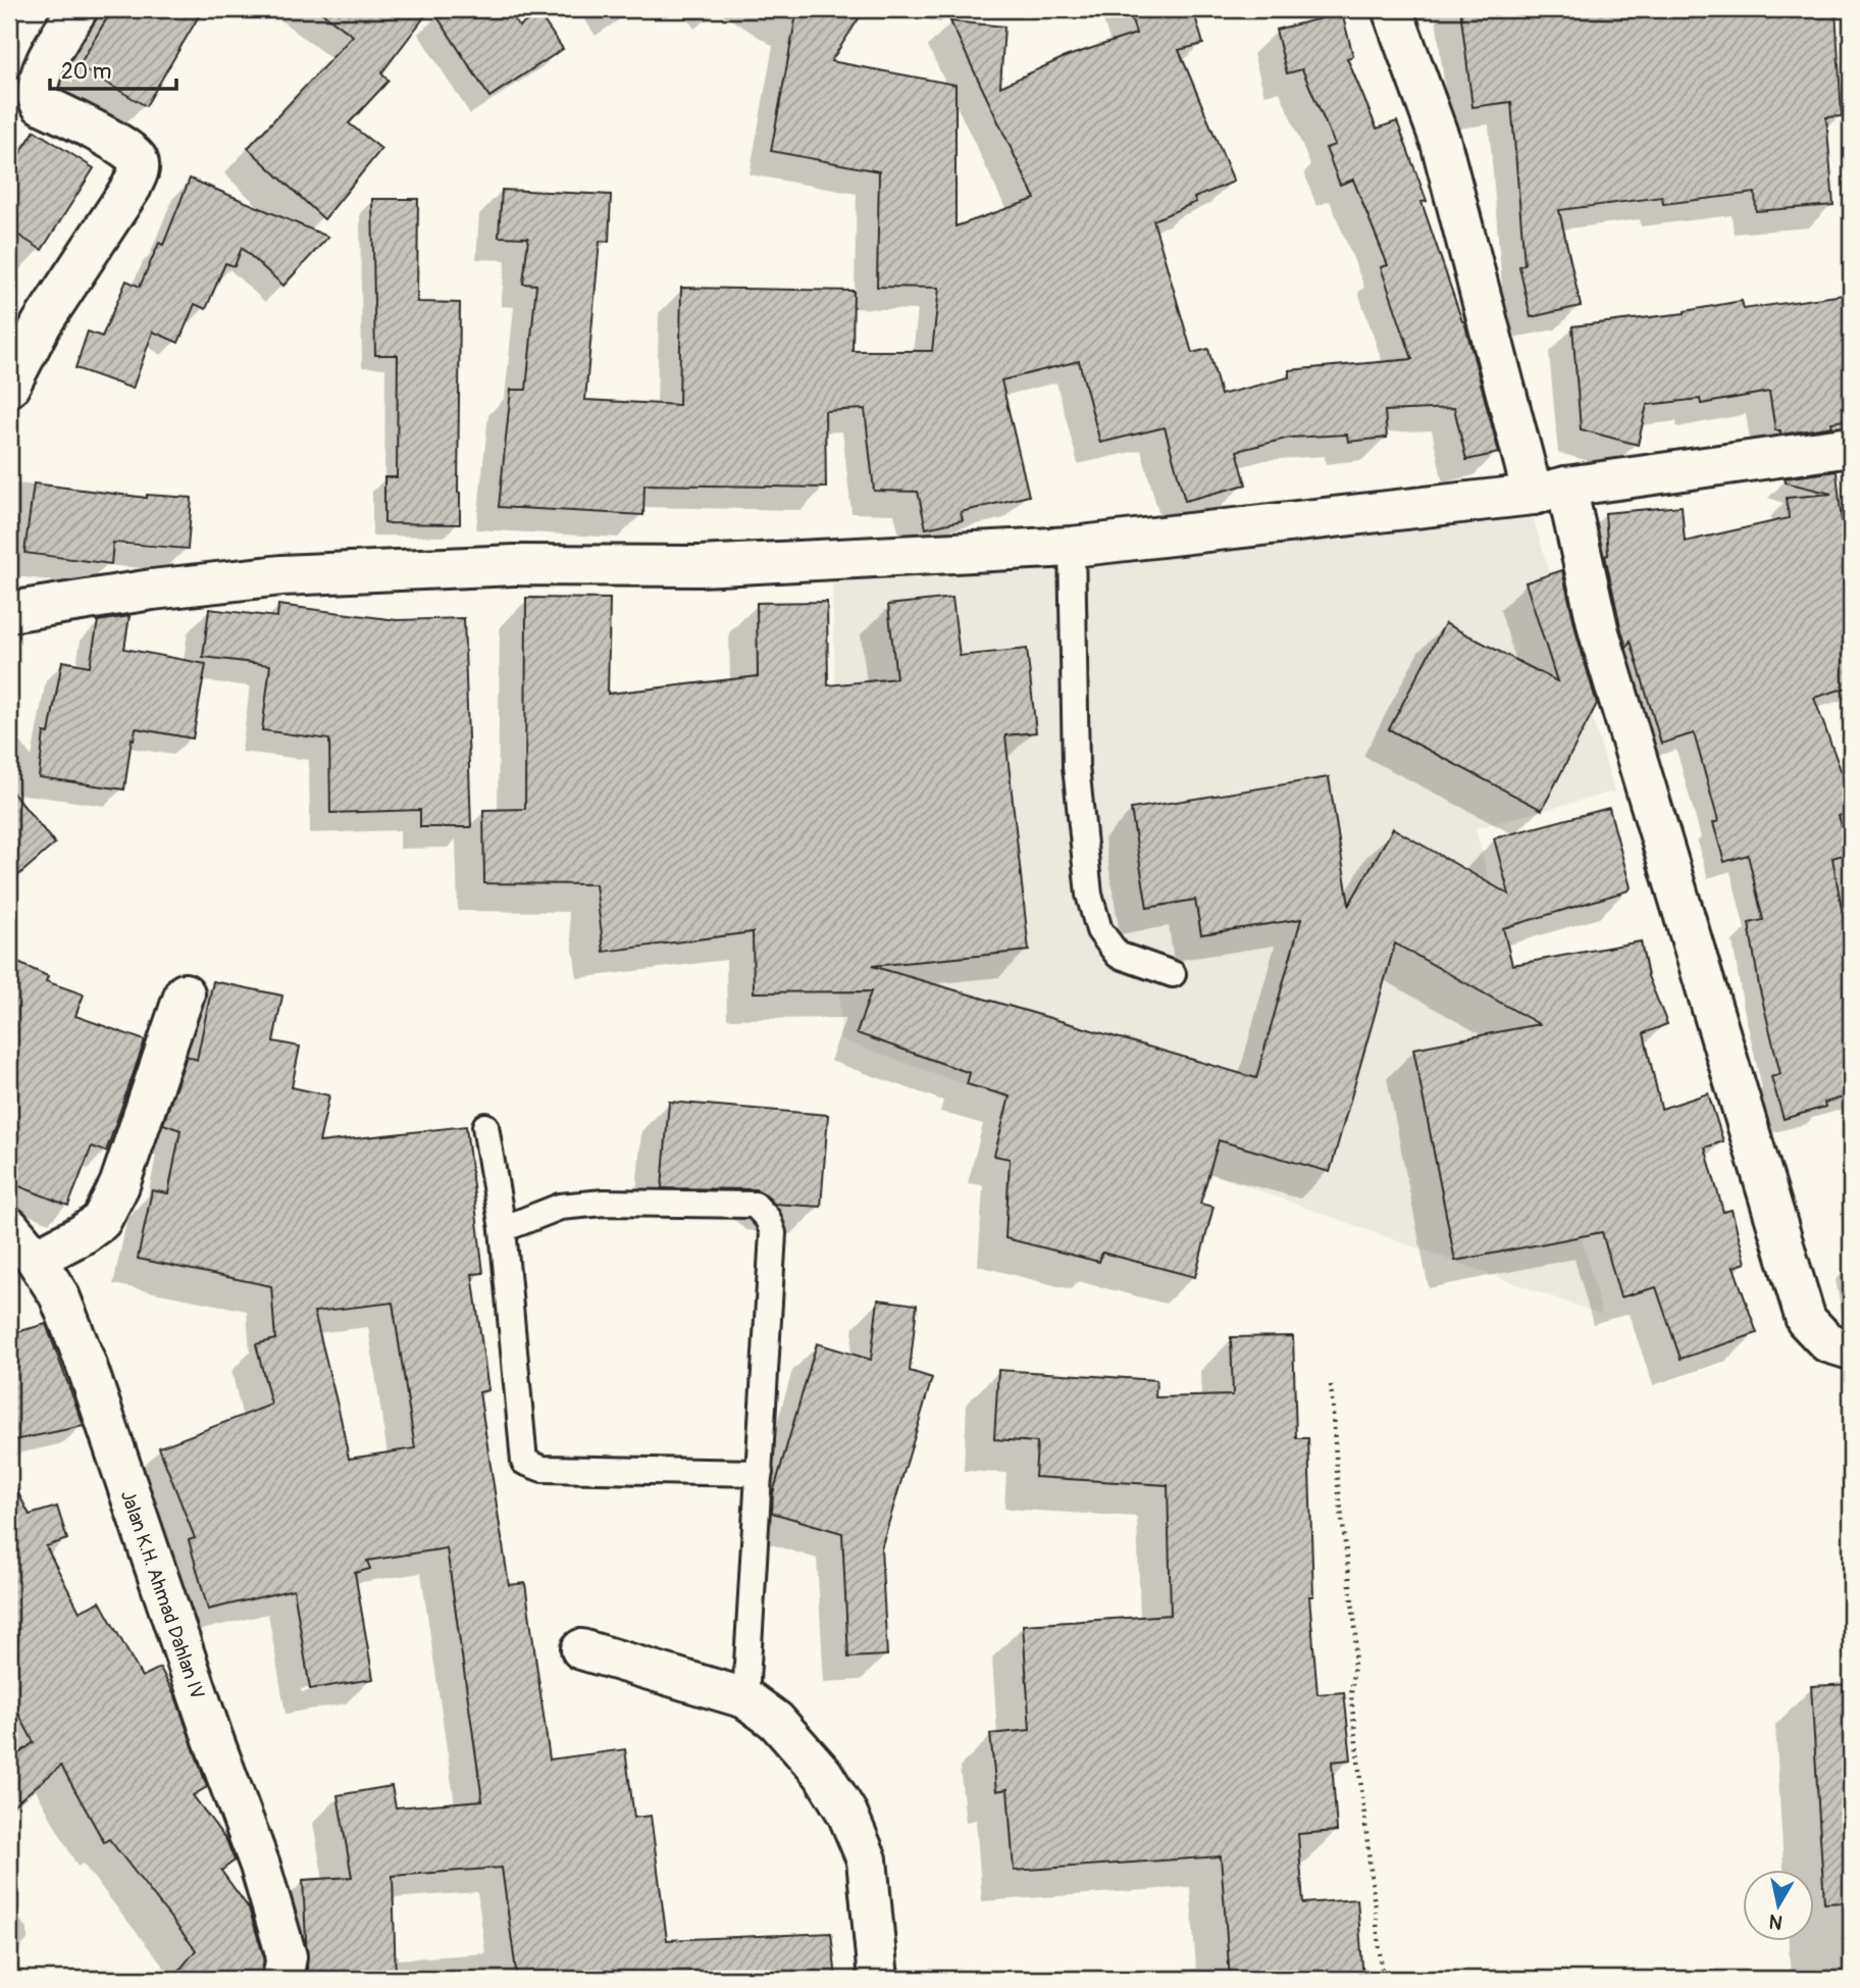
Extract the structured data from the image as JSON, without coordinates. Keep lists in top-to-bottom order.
{
  "streets": {
    "street": ["Jalan K.H. Ahmad Dahlan IV"]
  },
  "scale_bar": "20 m",
  "north": "bottom"
}
